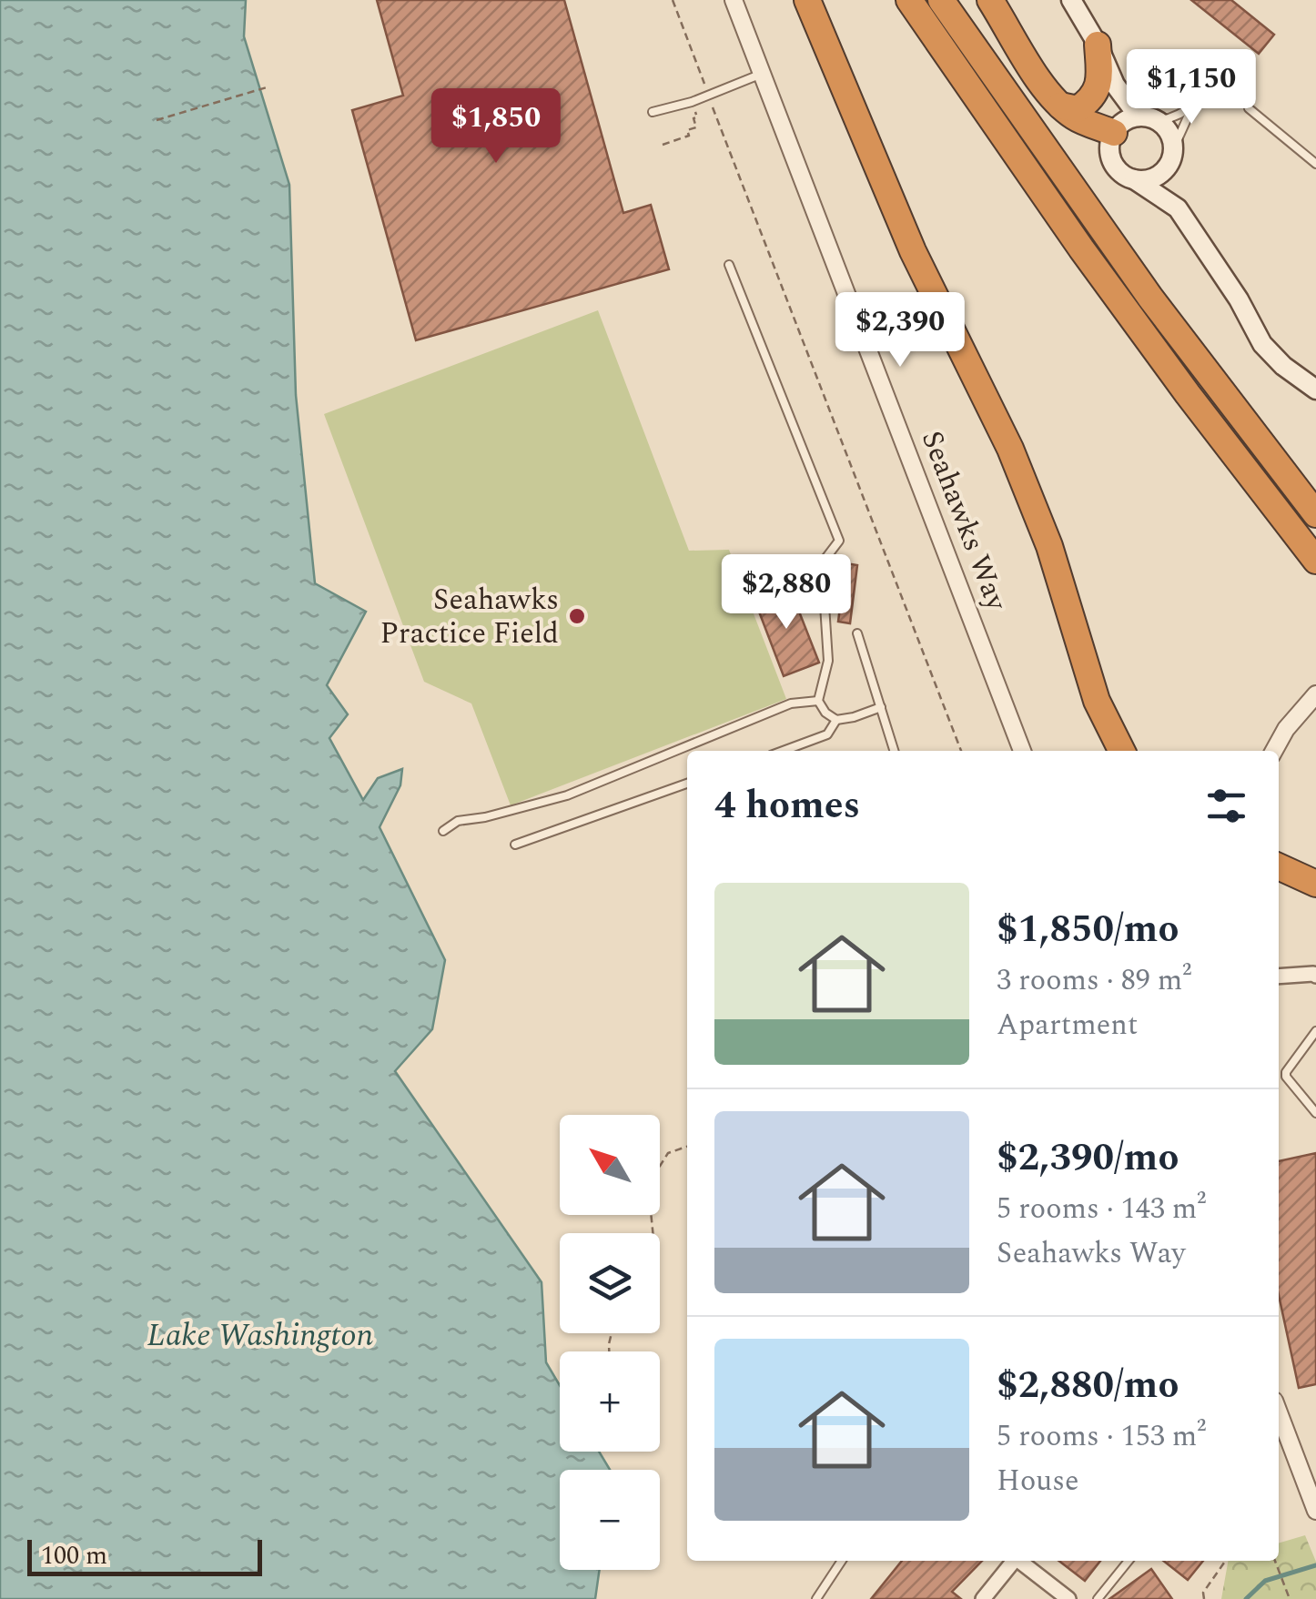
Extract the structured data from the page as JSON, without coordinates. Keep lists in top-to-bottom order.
{
  "streets": {
    "street": ["Seahawks Way"]
  },
  "water": ["Lake Washington"],
  "places": ["Seahawks Practice Field"],
  "scale_bar": "100 m",
  "north": "top left",
  "page": {
    "price": [
      "$1,150",
      "$1,850",
      "$2,390",
      "$2,880"
    ],
    "heading": "4 homes",
    "list": [
      {
        "name": "$1,850/mo",
        "note": "3 rooms · 89 m² · Apartment"
      },
      {
        "name": "$2,390/mo",
        "note": "5 rooms · 143 m² · Seahawks Way"
      },
      {
        "name": "$2,880/mo",
        "note": "5 rooms · 153 m² · House"
      }
    ],
    "map_buttons": ["+", "−"],
    "scale": "100 m"
  }
}
